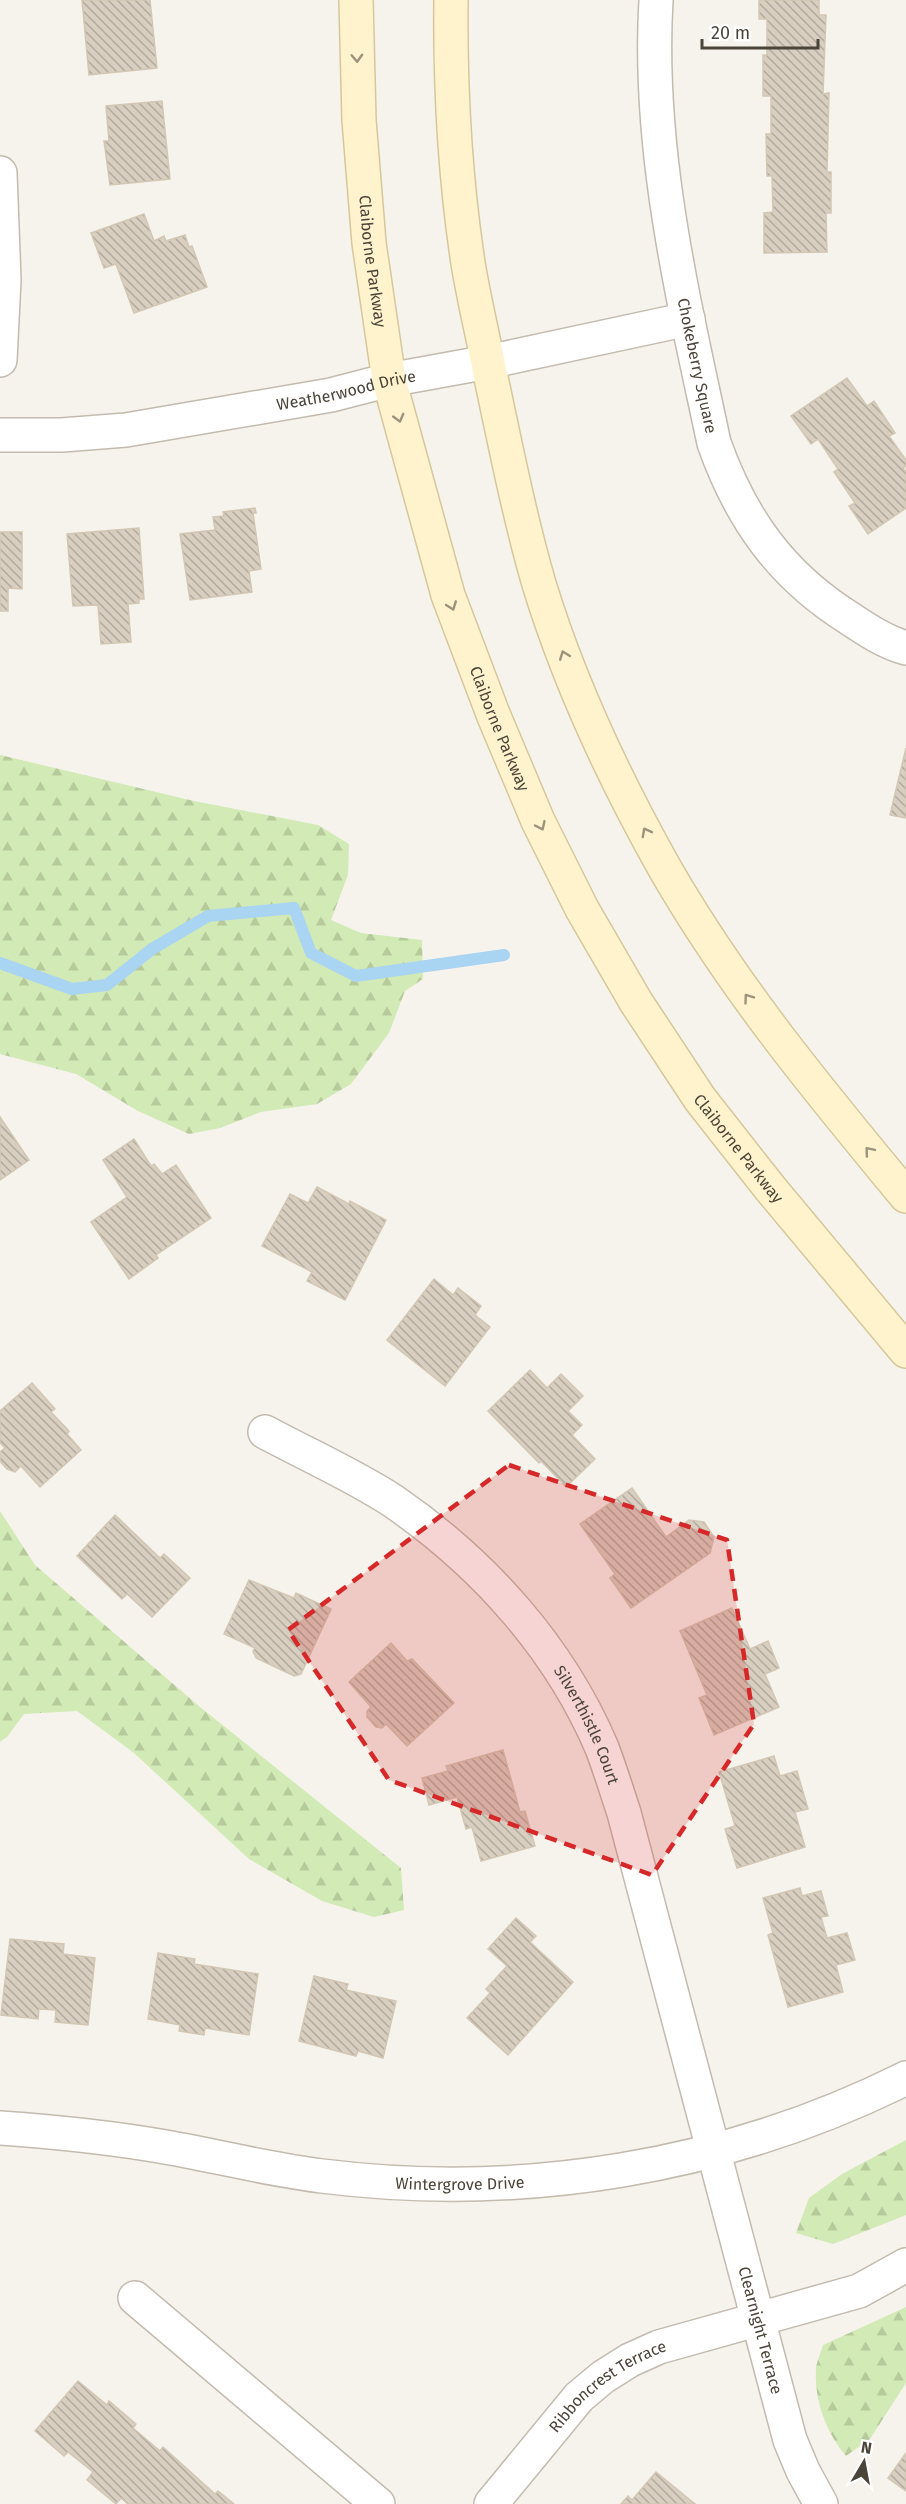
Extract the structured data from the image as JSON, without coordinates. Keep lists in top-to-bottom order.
{
  "streets": {
    "main road": ["Claiborne Parkway"],
    "street": [
      "Chokeberry Square",
      "Weatherwood Drive",
      "Silverthistle Court",
      "Wintergrove Drive",
      "Clearnight Terrace",
      "Ribboncrest Terrace"
    ]
  },
  "crossings": [
    ["Claiborne Parkway", "Weatherwood Drive"],
    ["Chokeberry Square", "Weatherwood Drive"],
    ["Silverthistle Court", "Wintergrove Drive"],
    ["Silverthistle Court", "Clearnight Terrace"],
    ["Wintergrove Drive", "Clearnight Terrace"],
    ["Clearnight Terrace", "Ribboncrest Terrace"]
  ],
  "scale_bar": "20 m",
  "north": "top"
}
